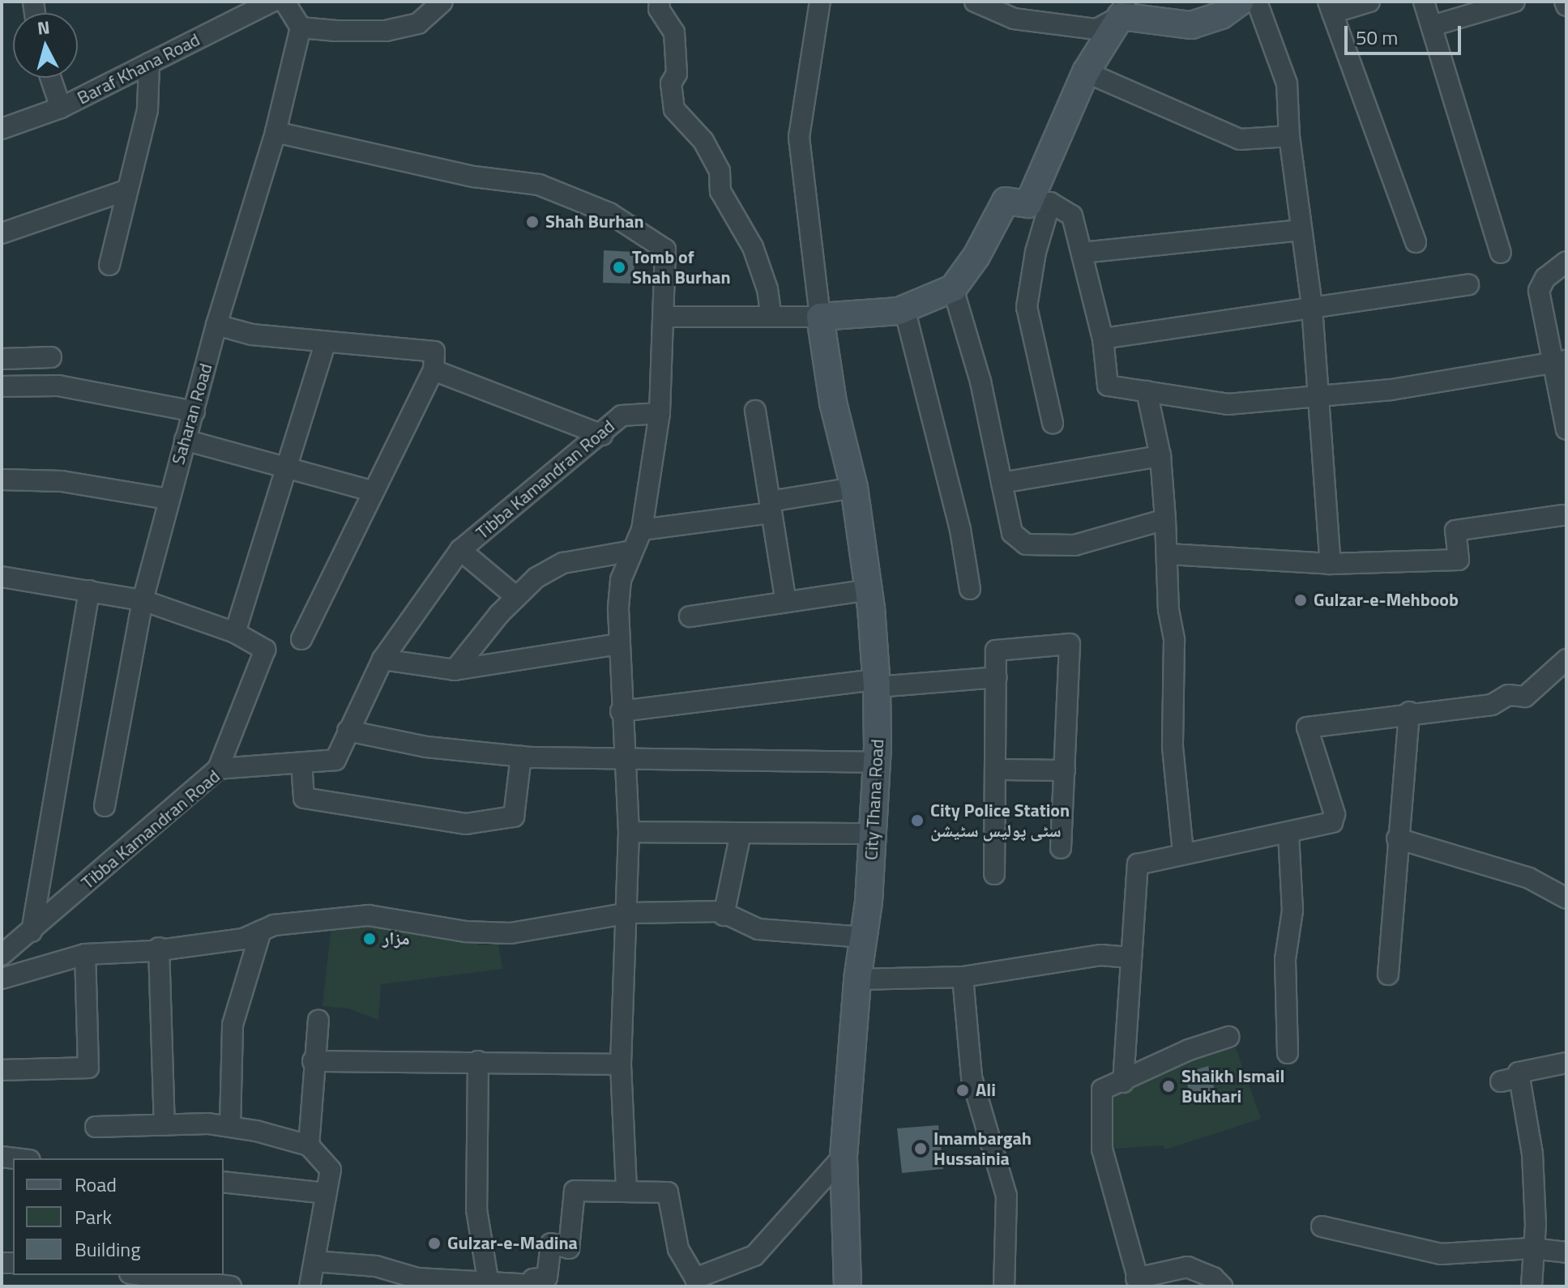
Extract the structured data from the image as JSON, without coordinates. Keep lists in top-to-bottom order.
{
  "streets": {
    "street": [
      "Baraf Khana Road",
      "Saharan Road",
      "Tibba Kamandran Road",
      "City Thana Road"
    ]
  },
  "places": [
    "Shah Burhan",
    "Tomb of Shah Burhan",
    "Gulzar-e-Mehboob",
    "City Police Station سٹی پولیس سٹیشن",
    "مزار",
    "Shaikh Ismail Bukhari",
    "Ali",
    "Imambargah Hussainia",
    "Gulzar-e-Madina"
  ],
  "legend": ["Road", "Park", "Building"],
  "scale_bar": "50 m",
  "north": "top"
}
